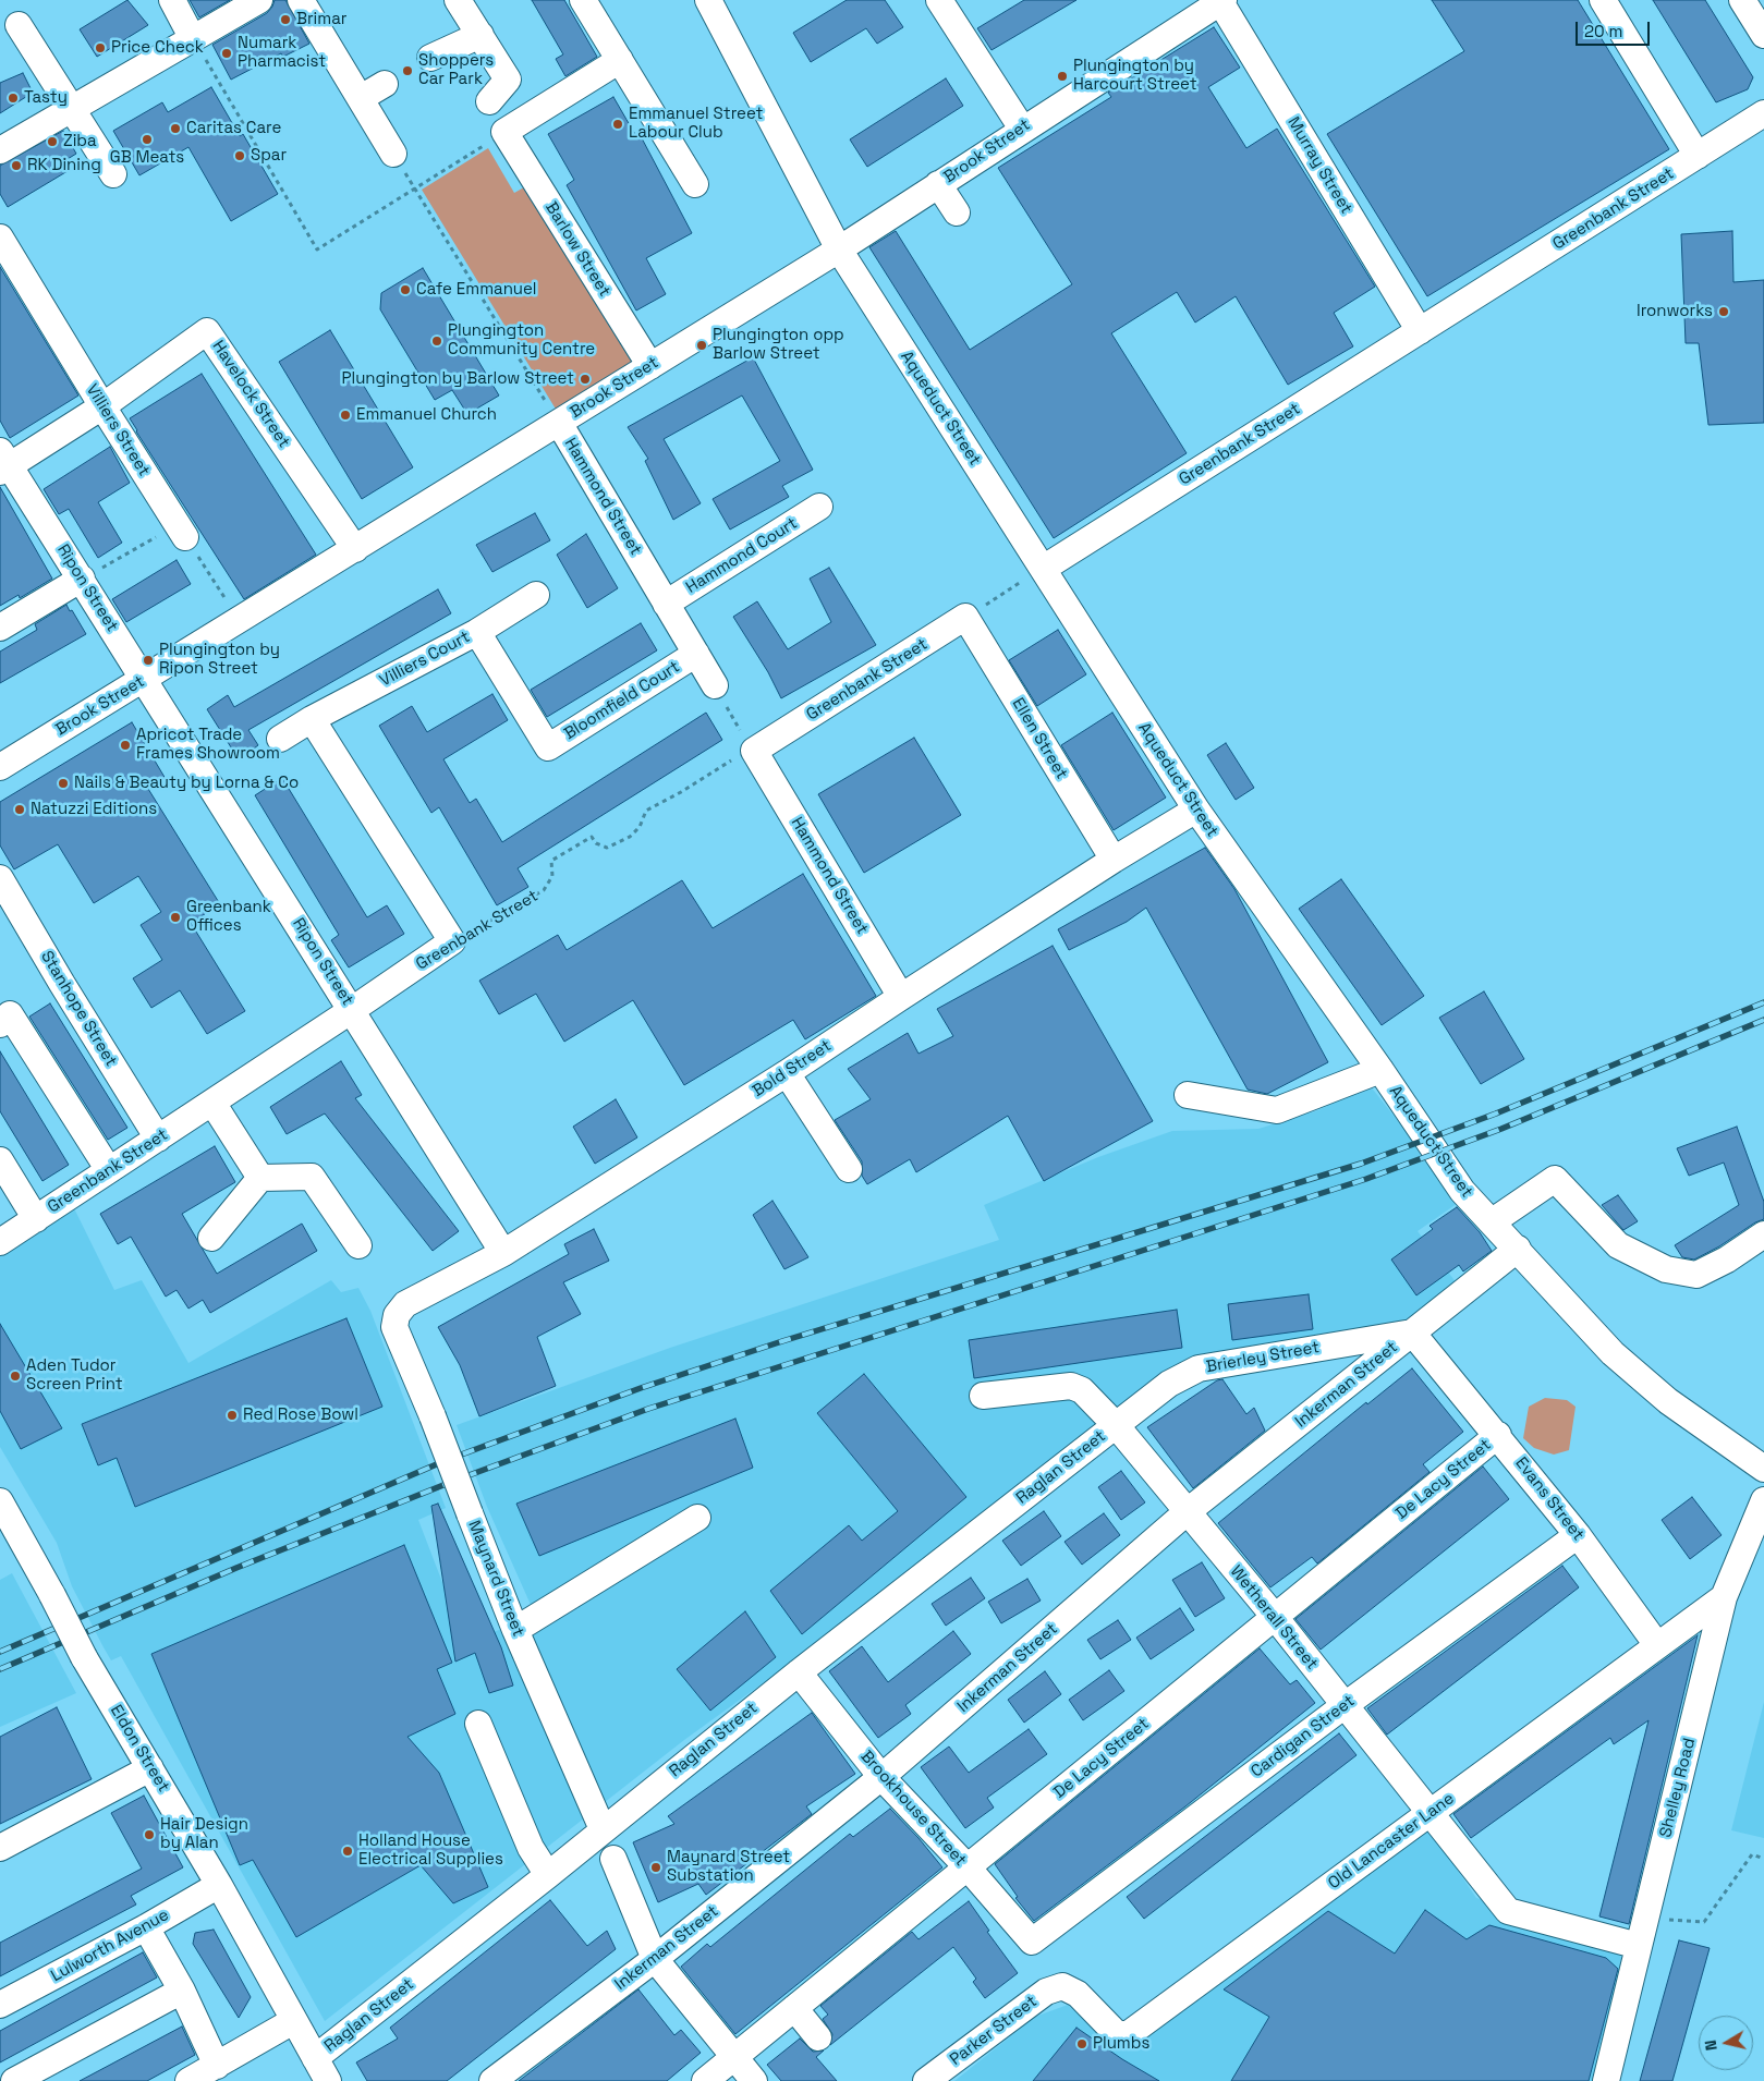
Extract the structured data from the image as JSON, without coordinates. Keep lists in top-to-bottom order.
{
  "streets": {
    "street": [
      "Brook Street",
      "Murray Street",
      "Greenbank Street",
      "Barlow Street",
      "Havelock Street",
      "Aqueduct Street",
      "Villiers Street",
      "Hammond Street",
      "Hammond Court",
      "Ripon Street",
      "Villiers Court",
      "Bloomfield Court",
      "Ellen Street",
      "Stanhope Street",
      "Bold Street",
      "Brierley Street",
      "Inkerman Street",
      "Raglan Street",
      "De Lacy Street",
      "Evans Street",
      "Maynard Street",
      "Wetherall Street",
      "Cardigan Street",
      "Eldon Street",
      "Shelley Road",
      "Brookhouse Street",
      "Old Lancaster Lane",
      "Lulworth Avenue",
      "Parker Street"
    ]
  },
  "crossings": [
    ["Brook Street", "Murray Street"],
    ["Brook Street", "Barlow Street"],
    ["Brook Street", "Havelock Street"],
    ["Brook Street", "Aqueduct Street"],
    ["Brook Street", "Hammond Street"],
    ["Brook Street", "Ripon Street"],
    ["Murray Street", "Greenbank Street"],
    ["Greenbank Street", "Aqueduct Street"],
    ["Greenbank Street", "Hammond Street"],
    ["Greenbank Street", "Ripon Street"],
    ["Greenbank Street", "Ellen Street"],
    ["Greenbank Street", "Stanhope Street"],
    ["Havelock Street", "Villiers Street"],
    ["Havelock Street", "Ripon Street"],
    ["Aqueduct Street", "Bold Street"],
    ["Aqueduct Street", "Inkerman Street"],
    ["Hammond Street", "Hammond Court"],
    ["Hammond Street", "Bloomfield Court"],
    ["Hammond Street", "Bold Street"],
    ["Ripon Street", "Bold Street"],
    ["Villiers Court", "Bloomfield Court"],
    ["Ellen Street", "Bold Street"],
    ["Bold Street", "Maynard Street"],
    ["Brierley Street", "Inkerman Street"],
    ["Brierley Street", "Raglan Street"],
    ["Brierley Street", "Evans Street"],
    ["Brierley Street", "Wetherall Street"],
    ["Inkerman Street", "Evans Street"],
    ["Inkerman Street", "Wetherall Street"],
    ["Inkerman Street", "Brookhouse Street"],
    ["Raglan Street", "Maynard Street"],
    ["Raglan Street", "Wetherall Street"],
    ["Raglan Street", "Eldon Street"],
    ["Raglan Street", "Brookhouse Street"],
    ["De Lacy Street", "Evans Street"],
    ["De Lacy Street", "Wetherall Street"],
    ["De Lacy Street", "Brookhouse Street"],
    ["Evans Street", "Cardigan Street"],
    ["Evans Street", "Old Lancaster Lane"],
    ["Wetherall Street", "Cardigan Street"],
    ["Wetherall Street", "Shelley Road"],
    ["Wetherall Street", "Old Lancaster Lane"],
    ["Cardigan Street", "Brookhouse Street"],
    ["Eldon Street", "Lulworth Avenue"],
    ["Shelley Road", "Old Lancaster Lane"],
    ["Old Lancaster Lane", "Parker Street"]
  ],
  "places": [
    "Brimar",
    "Price Check",
    "Numark Pharmacist",
    "Shoppers Car Park",
    "Plungington by Harcourt Street",
    "Tasty",
    "Emmanuel Street Labour Club",
    "Caritas Care",
    "GB Meats",
    "Ziba",
    "Spar",
    "RK Dining",
    "Cafe Emmanuel",
    "Ironworks",
    "Plungington Community Centre",
    "Plungington opp Barlow Street",
    "Plungington by Barlow Street",
    "Emmanuel Church",
    "Plungington by Ripon Street",
    "Apricot Trade Frames Showroom",
    "Nails & Beauty by Lorna & Co",
    "Natuzzi Editions",
    "Greenbank Offices",
    "Aden Tudor Screen Print",
    "Red Rose Bowl",
    "Hair Design by Alan",
    "Holland House Electrical Supplies",
    "Maynard Street Substation",
    "Plumbs"
  ],
  "scale_bar": "20 m",
  "north": "left"
}
